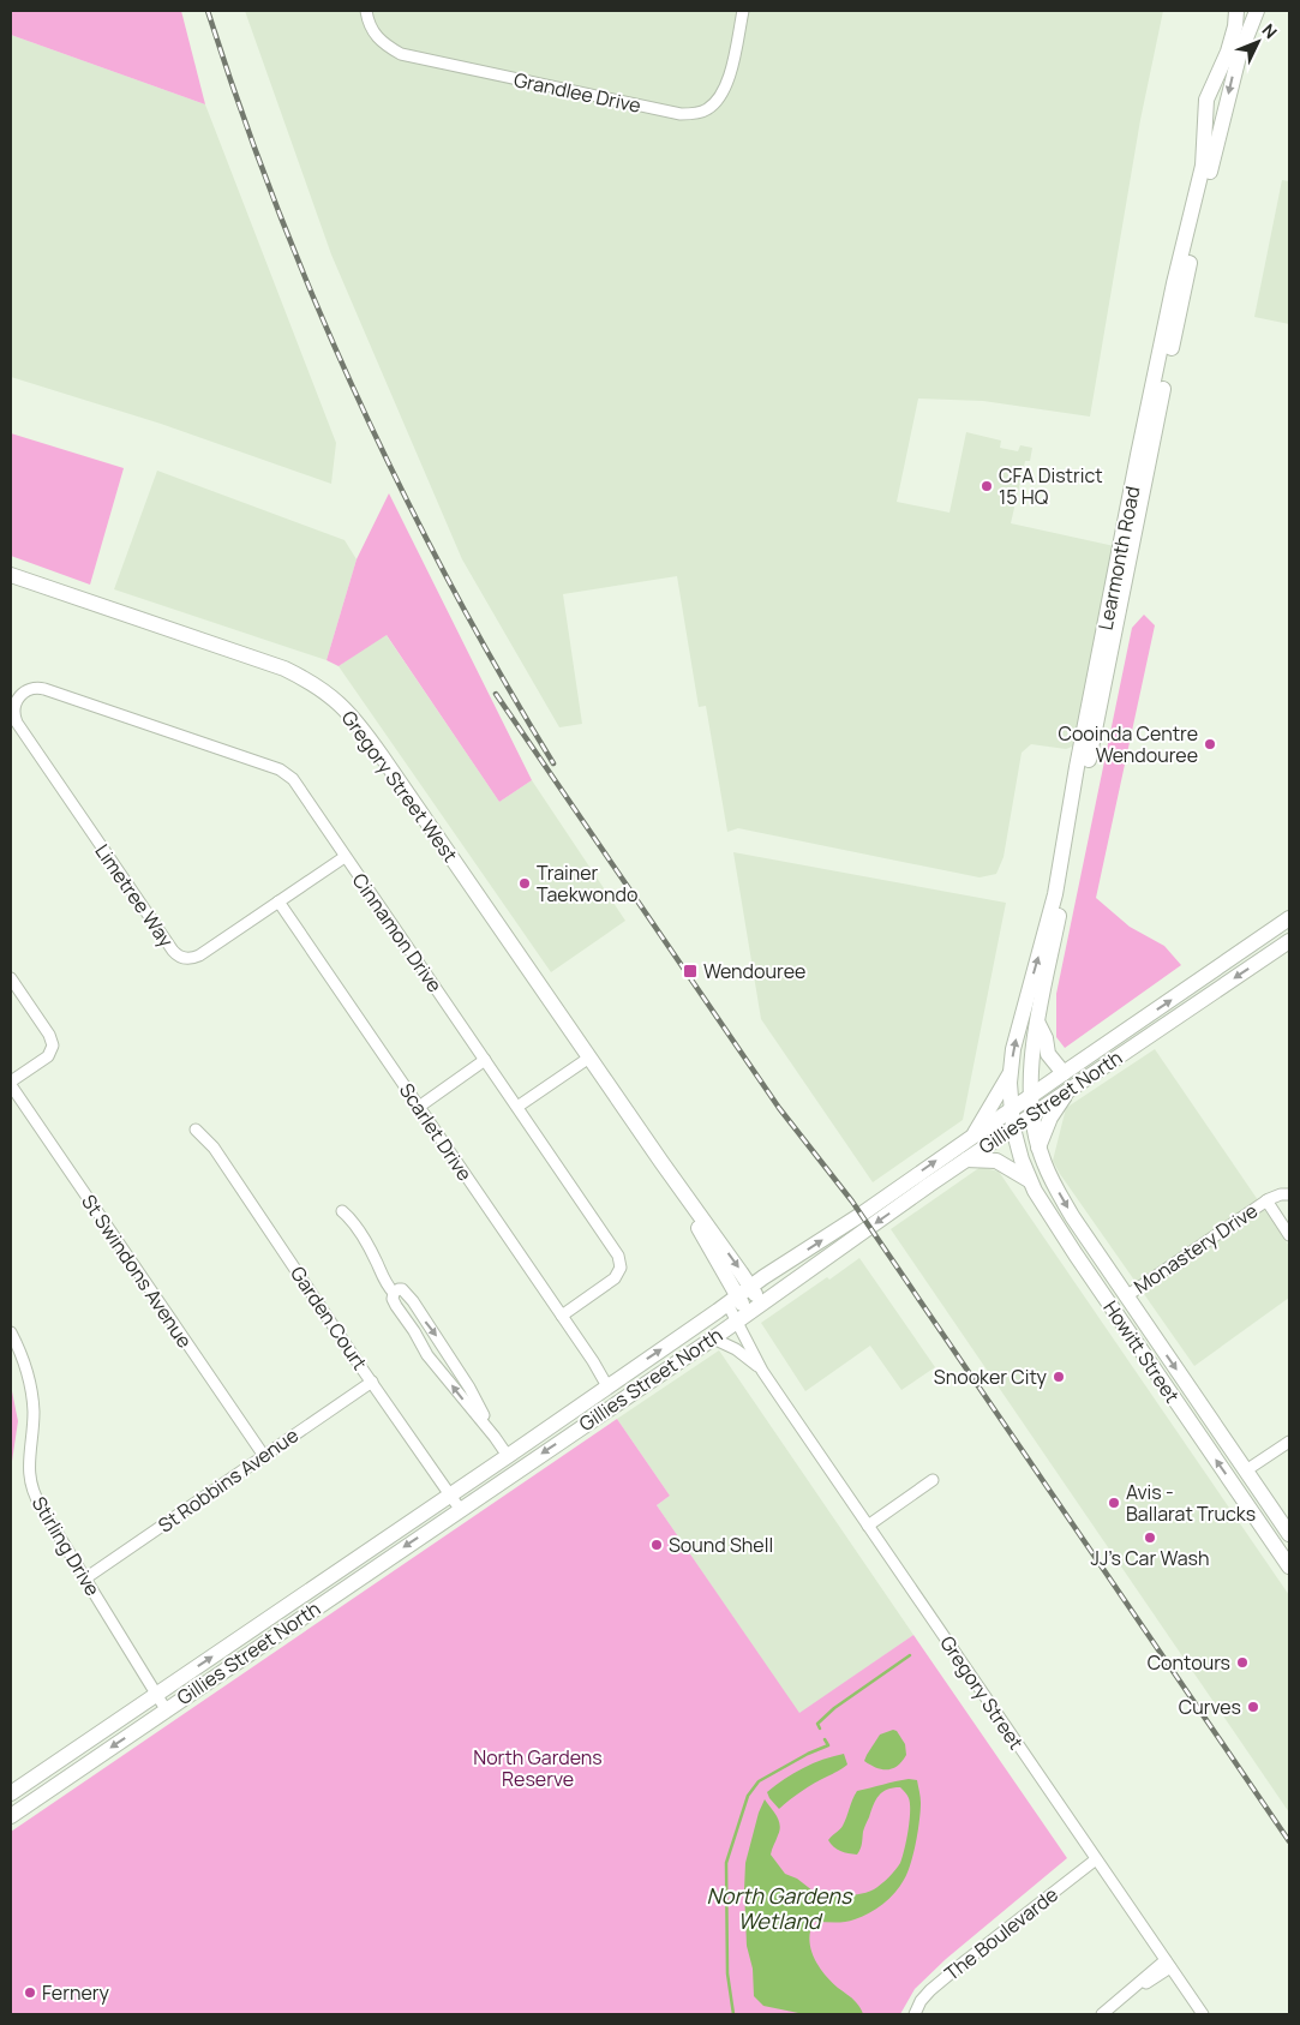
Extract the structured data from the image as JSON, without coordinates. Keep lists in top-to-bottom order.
{
  "streets": {
    "main road": [
      "Learmonth Road",
      "Gregory Street West",
      "Gillies Street North",
      "Howitt Street"
    ],
    "street": [
      "Grandlee Drive",
      "Limetree Way",
      "Cinnamon Drive",
      "Scarlet Drive",
      "Monastery Drive",
      "St Swindons Avenue",
      "Garden Court",
      "St Robbins Avenue",
      "Stirling Drive",
      "Gregory Street",
      "The Boulevarde"
    ]
  },
  "crossings": [
    ["Learmonth Road", "Gillies Street North"],
    ["Learmonth Road", "Howitt Street"],
    ["Gregory Street West", "Gillies Street North"],
    ["Gregory Street West", "Gregory Street"],
    ["Limetree Way", "Cinnamon Drive"],
    ["Limetree Way", "Scarlet Drive"],
    ["Cinnamon Drive", "Scarlet Drive"],
    ["Gillies Street North", "Scarlet Drive"],
    ["Gillies Street North", "Garden Court"],
    ["Gillies Street North", "Howitt Street"],
    ["Gillies Street North", "Stirling Drive"],
    ["Gillies Street North", "Gregory Street"],
    ["Monastery Drive", "Howitt Street"],
    ["St Swindons Avenue", "St Robbins Avenue"],
    ["Garden Court", "St Robbins Avenue"],
    ["St Robbins Avenue", "Stirling Drive"],
    ["Gregory Street", "The Boulevarde"]
  ],
  "water": ["North Gardens Wetland"],
  "parks": ["North Gardens Reserve"],
  "places": {
    "other": [
      "CFA District 15 HQ",
      "Cooinda Centre Wendouree",
      "Trainer Taekwondo",
      "Snooker City",
      "Avis - Ballarat Trucks",
      "JJ's Car Wash",
      "Sound Shell",
      "Contours",
      "Curves",
      "Fernery"
    ],
    "transit": ["Wendouree"]
  },
  "north": "top right"
}
